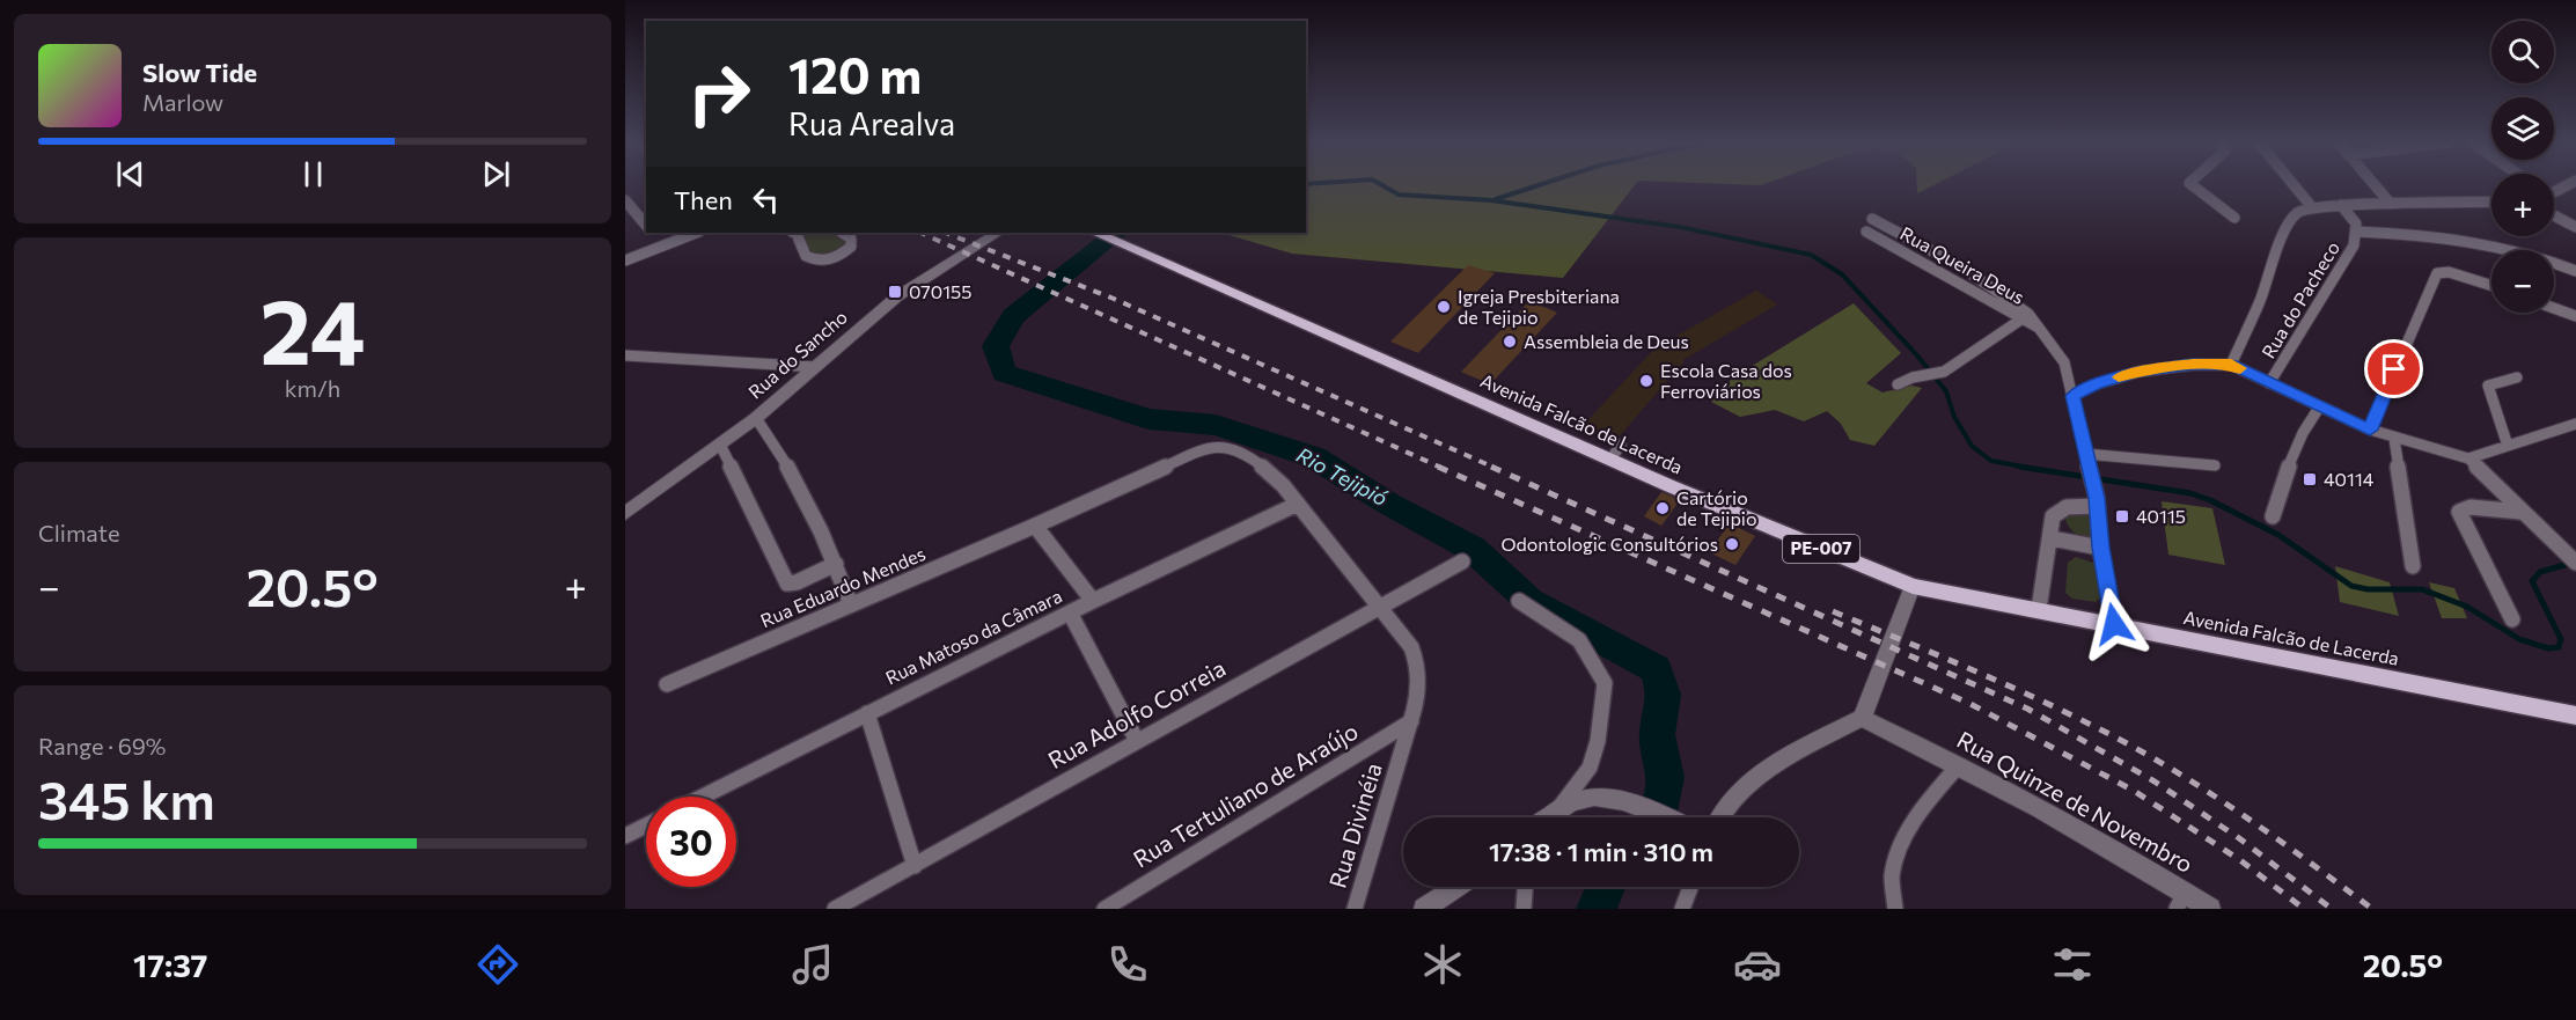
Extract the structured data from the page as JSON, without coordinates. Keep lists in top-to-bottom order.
{
  "streets": {
    "main road": ["Avenida Falcão de Lacerda", "PE-007"],
    "street": [
      "Rua Queira Deus",
      "Rua do Pacheco",
      "Rua do Sancho",
      "Rua Eduardo Mendes",
      "Rua Matoso da Câmara",
      "Rua Adolfo Correia",
      "Rua Tertuliano de Araújo",
      "Rua Quinze de Novembro",
      "Rua Divinéia"
    ]
  },
  "crossings": [
    ["Rua Queira Deus", "Avenida Falcão de Lacerda"],
    ["Rua Eduardo Mendes", "Rua Matoso da Câmara"],
    ["Rua Eduardo Mendes", "Rua Divinéia"],
    ["Rua Matoso da Câmara", "Rua Divinéia"],
    ["Rua Adolfo Correia", "Rua Divinéia"],
    ["Rua Tertuliano de Araújo", "Rua Divinéia"]
  ],
  "water": ["Rio Tejipió"],
  "places": {
    "transit": ["070155", "40114", "40115"],
    "other": [
      "Igreja Presbiteriana de Tejipio",
      "Assembleia de Deus",
      "Escola Casa dos Ferroviários",
      "Cartório de Tejipio",
      "Odontologic Consultórios"
    ]
  },
  "page": {
    "map_buttons": ["+", "−"],
    "turn": ["120 m", "Rua Arealva"],
    "song": ["Slow Tide", "Marlow"],
    "then": "Then",
    "tile": [
      ["24", "km/h"],
      "Climate",
      ["Range · 69%", "345 km"]
    ],
    "heat": ["−", "20.5°", "+"],
    "limit": "30",
    "trip": "17:38 · 1 min · 310 m",
    "tabs": ["17:37", "20.5°"]
  }
}
